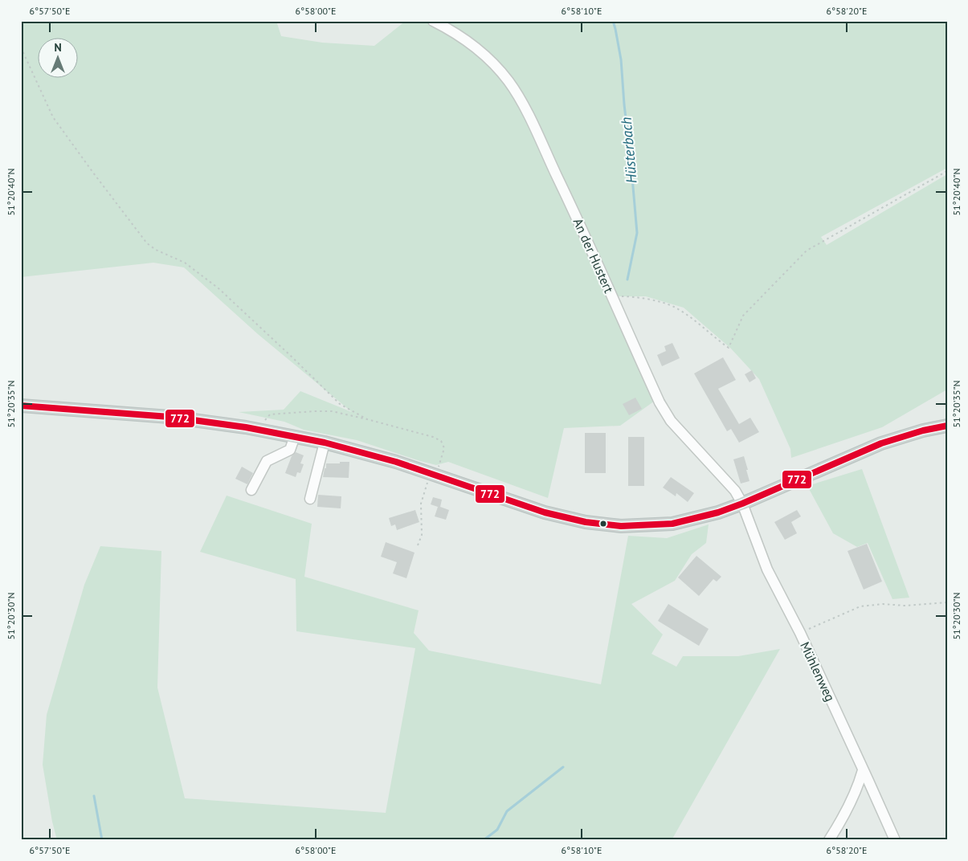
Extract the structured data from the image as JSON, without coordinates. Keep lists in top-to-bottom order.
{
  "streets": {
    "street": ["An der Hustert", "Mühlenweg"]
  },
  "crossings": [
    ["An der Hustert", "Mühlenweg"]
  ],
  "water": ["Hüsterbach"],
  "lines": ["transit line 772"],
  "north": "top",
  "coordinates": [
    "6°57'50\"E",
    "6°58'00\"E",
    "6°58'10\"E",
    "6°58'20\"E",
    "51°20'40\"N",
    "51°20'35\"N",
    "51°20'30\"N"
  ]
}
